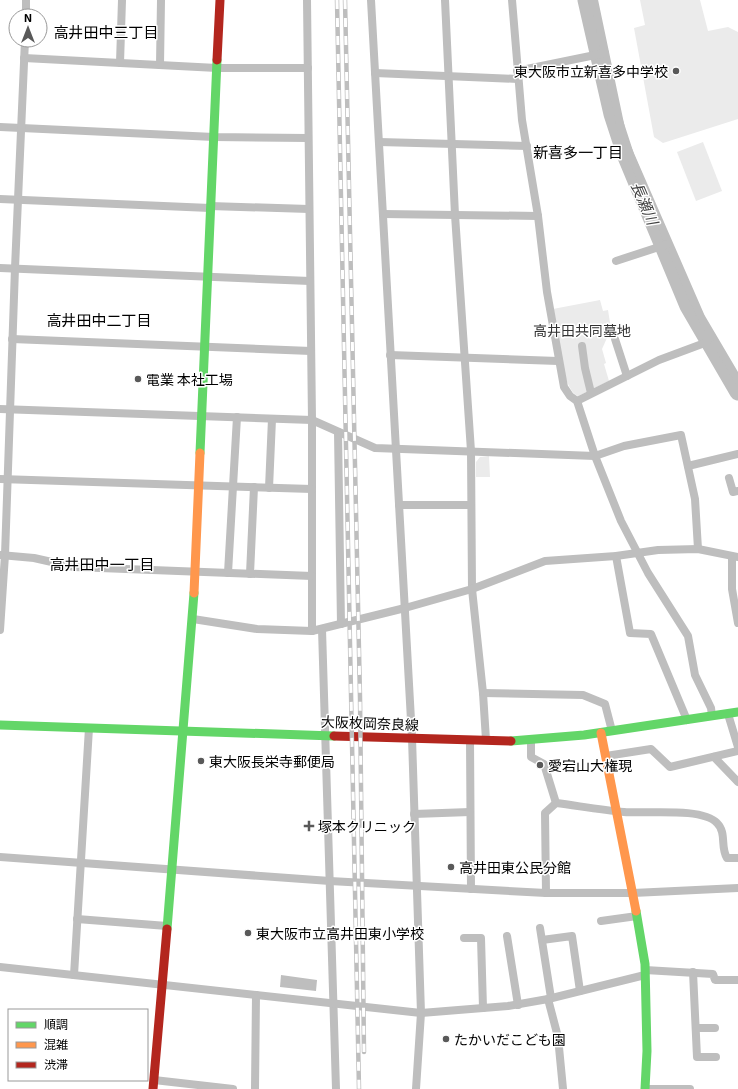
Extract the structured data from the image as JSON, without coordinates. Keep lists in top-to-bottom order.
{
  "streets": {
    "street": ["大阪枚岡奈良線"]
  },
  "districts": [
    "高井田中三丁目",
    "新喜多一丁目",
    "高井田中二丁目",
    "高井田中一丁目"
  ],
  "water": ["長瀬川"],
  "parks": ["高井田共同墓地"],
  "places": {
    "other": [
      "東大阪市立新喜多中学校",
      "電業 本社工場",
      "東大阪長栄寺郵便局",
      "愛宕山大権現",
      "高井田東公民分館",
      "東大阪市立高井田東小学校",
      "たかいだこども園"
    ],
    "health": ["塚本クリニック"]
  },
  "legend": ["順調", "混雑", "渋滞"],
  "north": "top"
}
